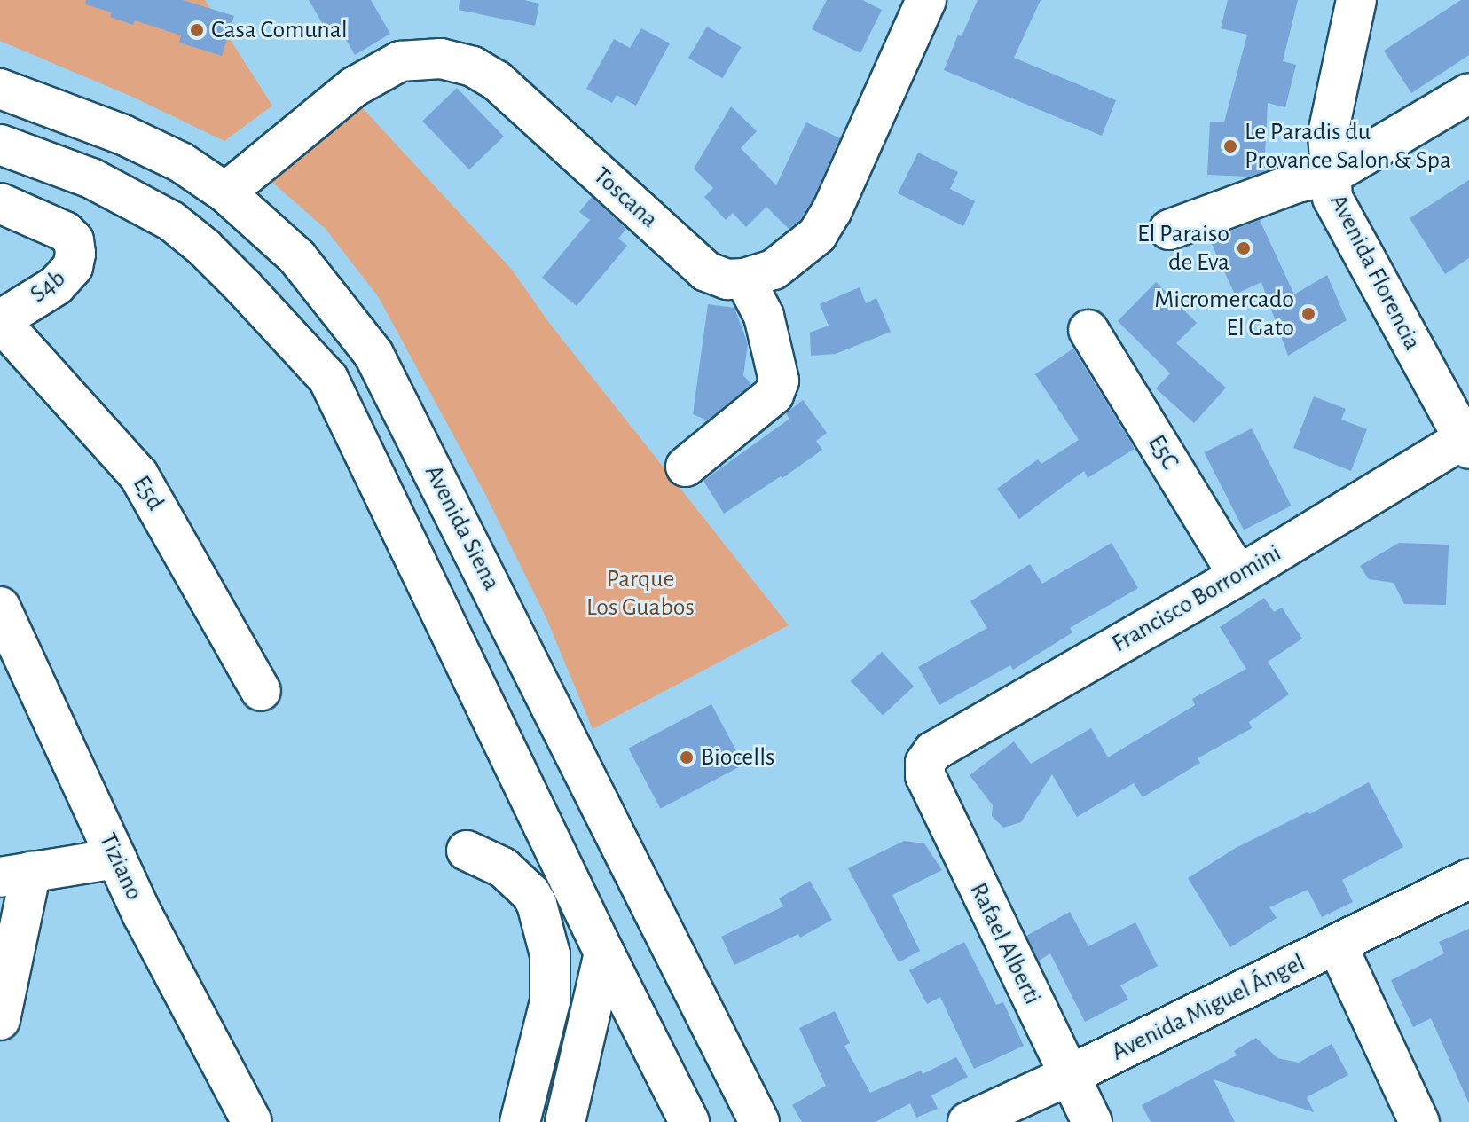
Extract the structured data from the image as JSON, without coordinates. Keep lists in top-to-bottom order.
{
  "streets": {
    "street": [
      "Toscana",
      "Avenida Florencia",
      "S4b",
      "E5C",
      "E5d",
      "Avenida Siena",
      "Francisco Borromini",
      "Tiziano",
      "Rafael Alberti",
      "Avenida Miguel Ángel"
    ]
  },
  "crossings": [
    ["Toscana", "Avenida Siena"],
    ["Avenida Florencia", "Francisco Borromini"],
    ["S4b", "E5d"],
    ["E5C", "Francisco Borromini"],
    ["Francisco Borromini", "Rafael Alberti"],
    ["Rafael Alberti", "Avenida Miguel Ángel"]
  ],
  "parks": ["Parque Los Guabos"],
  "places": [
    "Casa Comunal",
    "Le Paradis du Provance Salon & Spa",
    "El Paraiso de Eva",
    "Micromercado El Gato",
    "Biocells"
  ]
}
